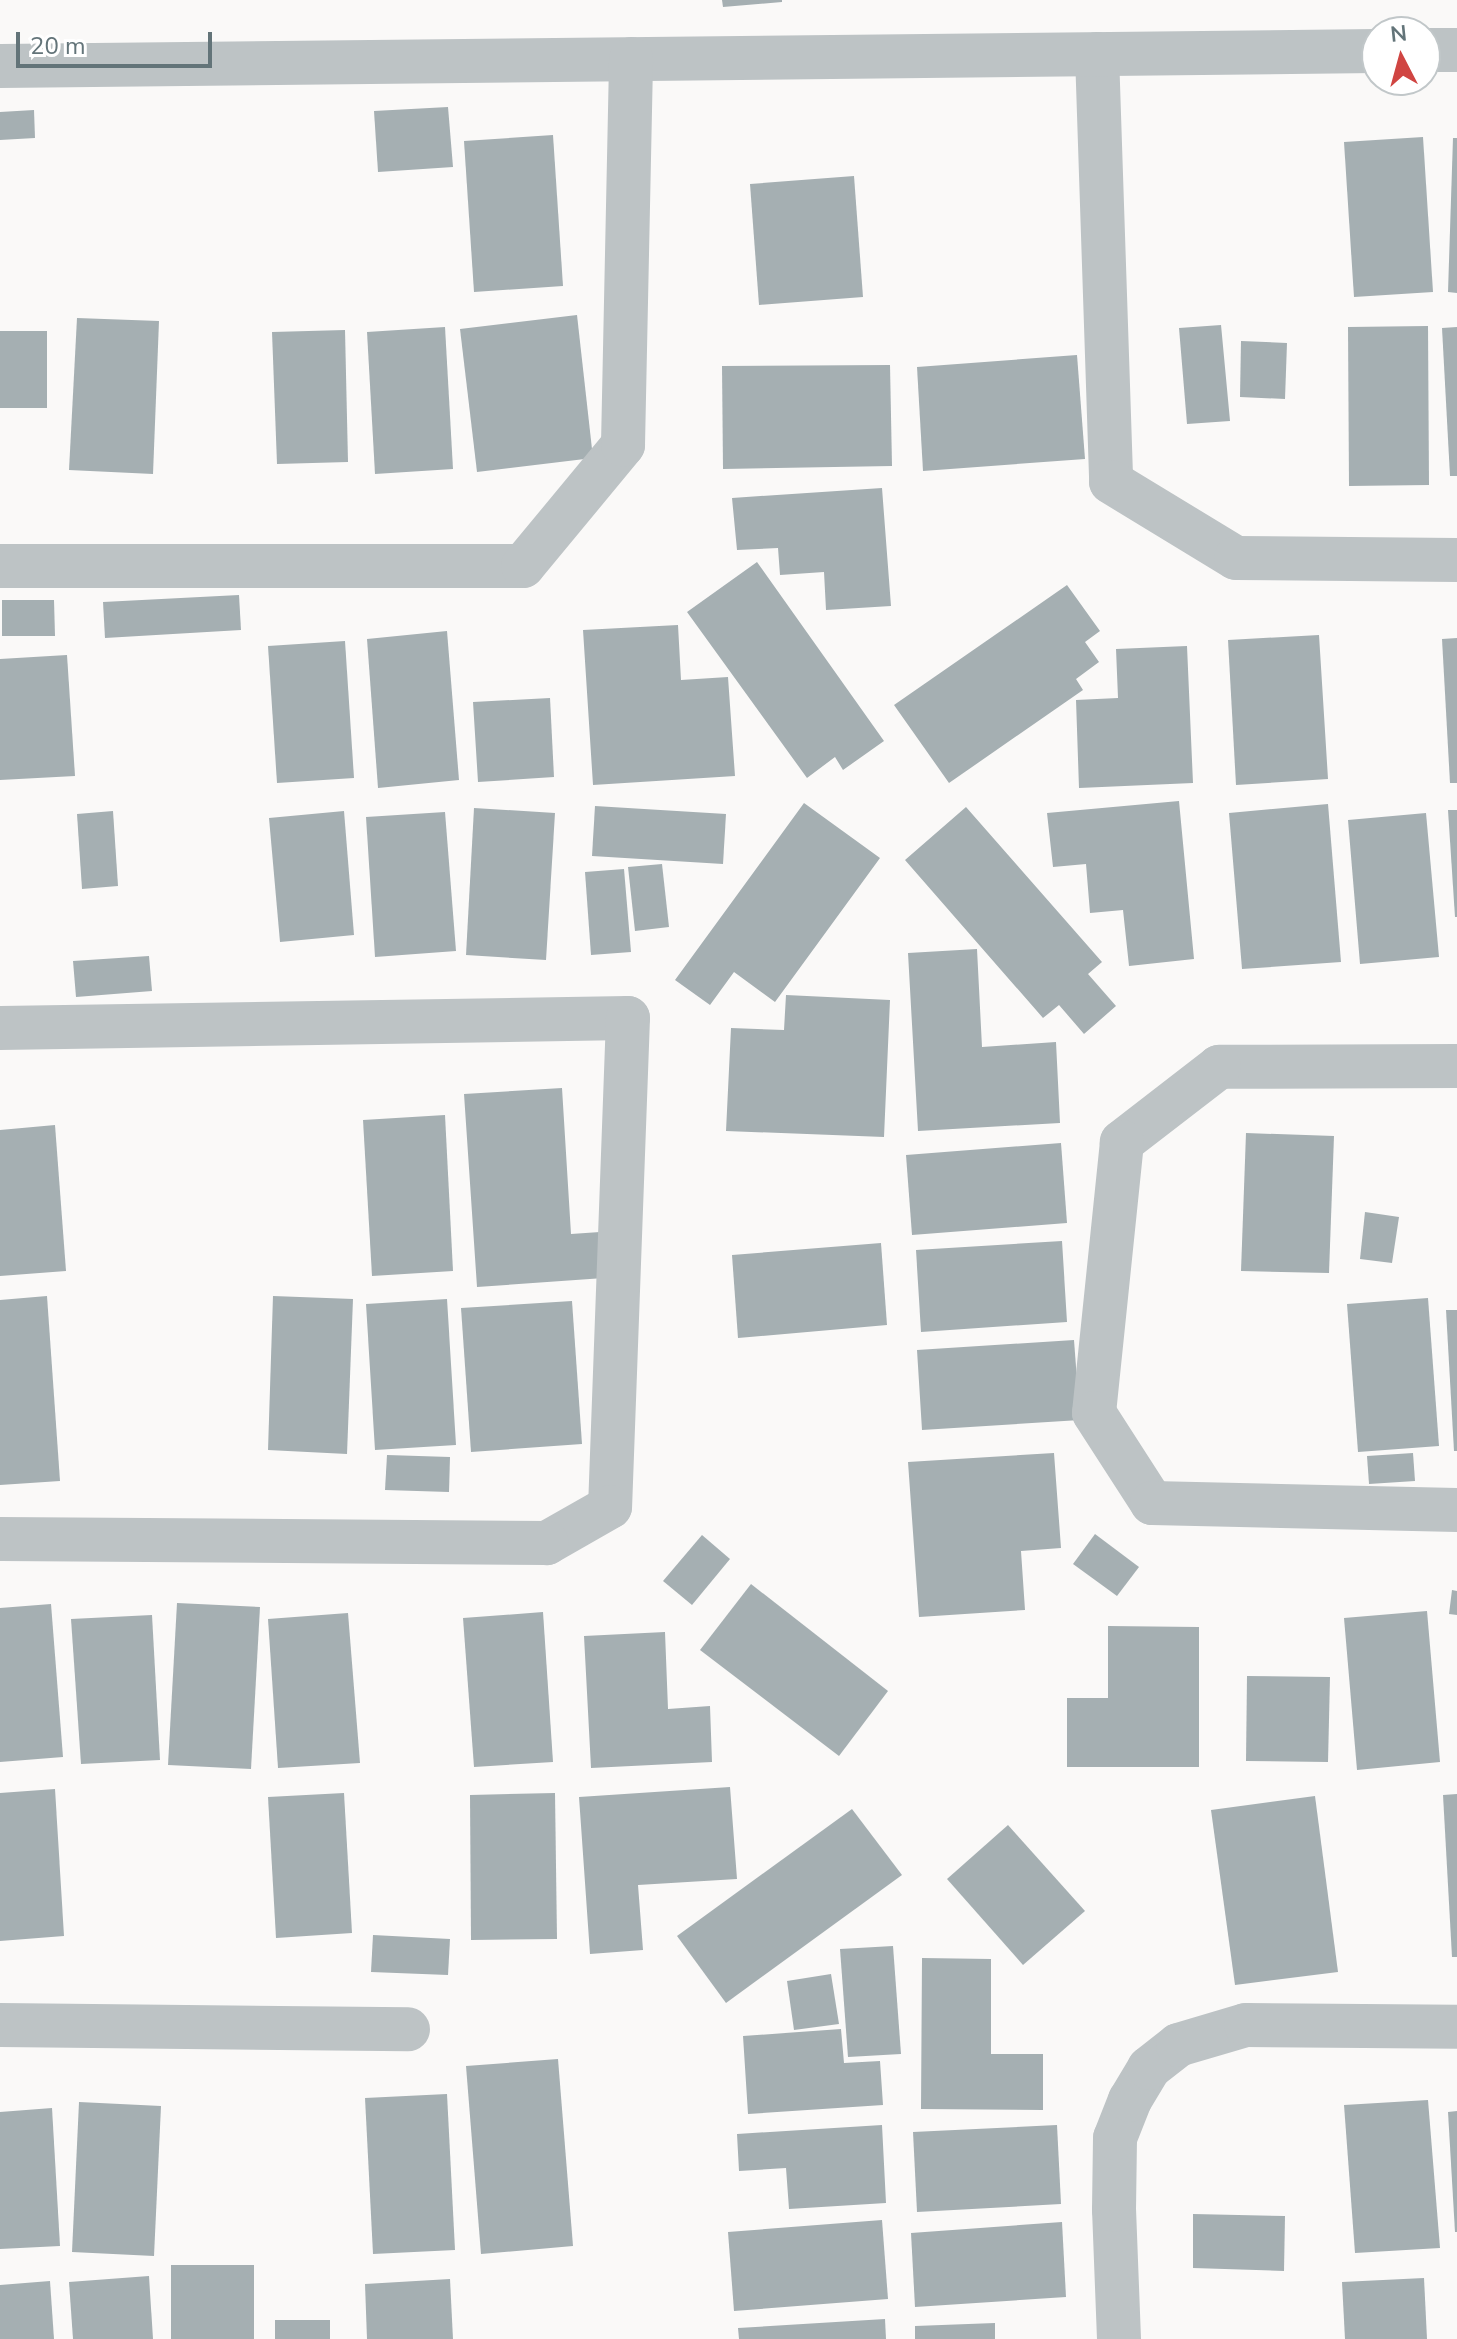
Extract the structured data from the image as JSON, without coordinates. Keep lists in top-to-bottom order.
{
  "scale_bar": "20 m",
  "north": "top"
}
